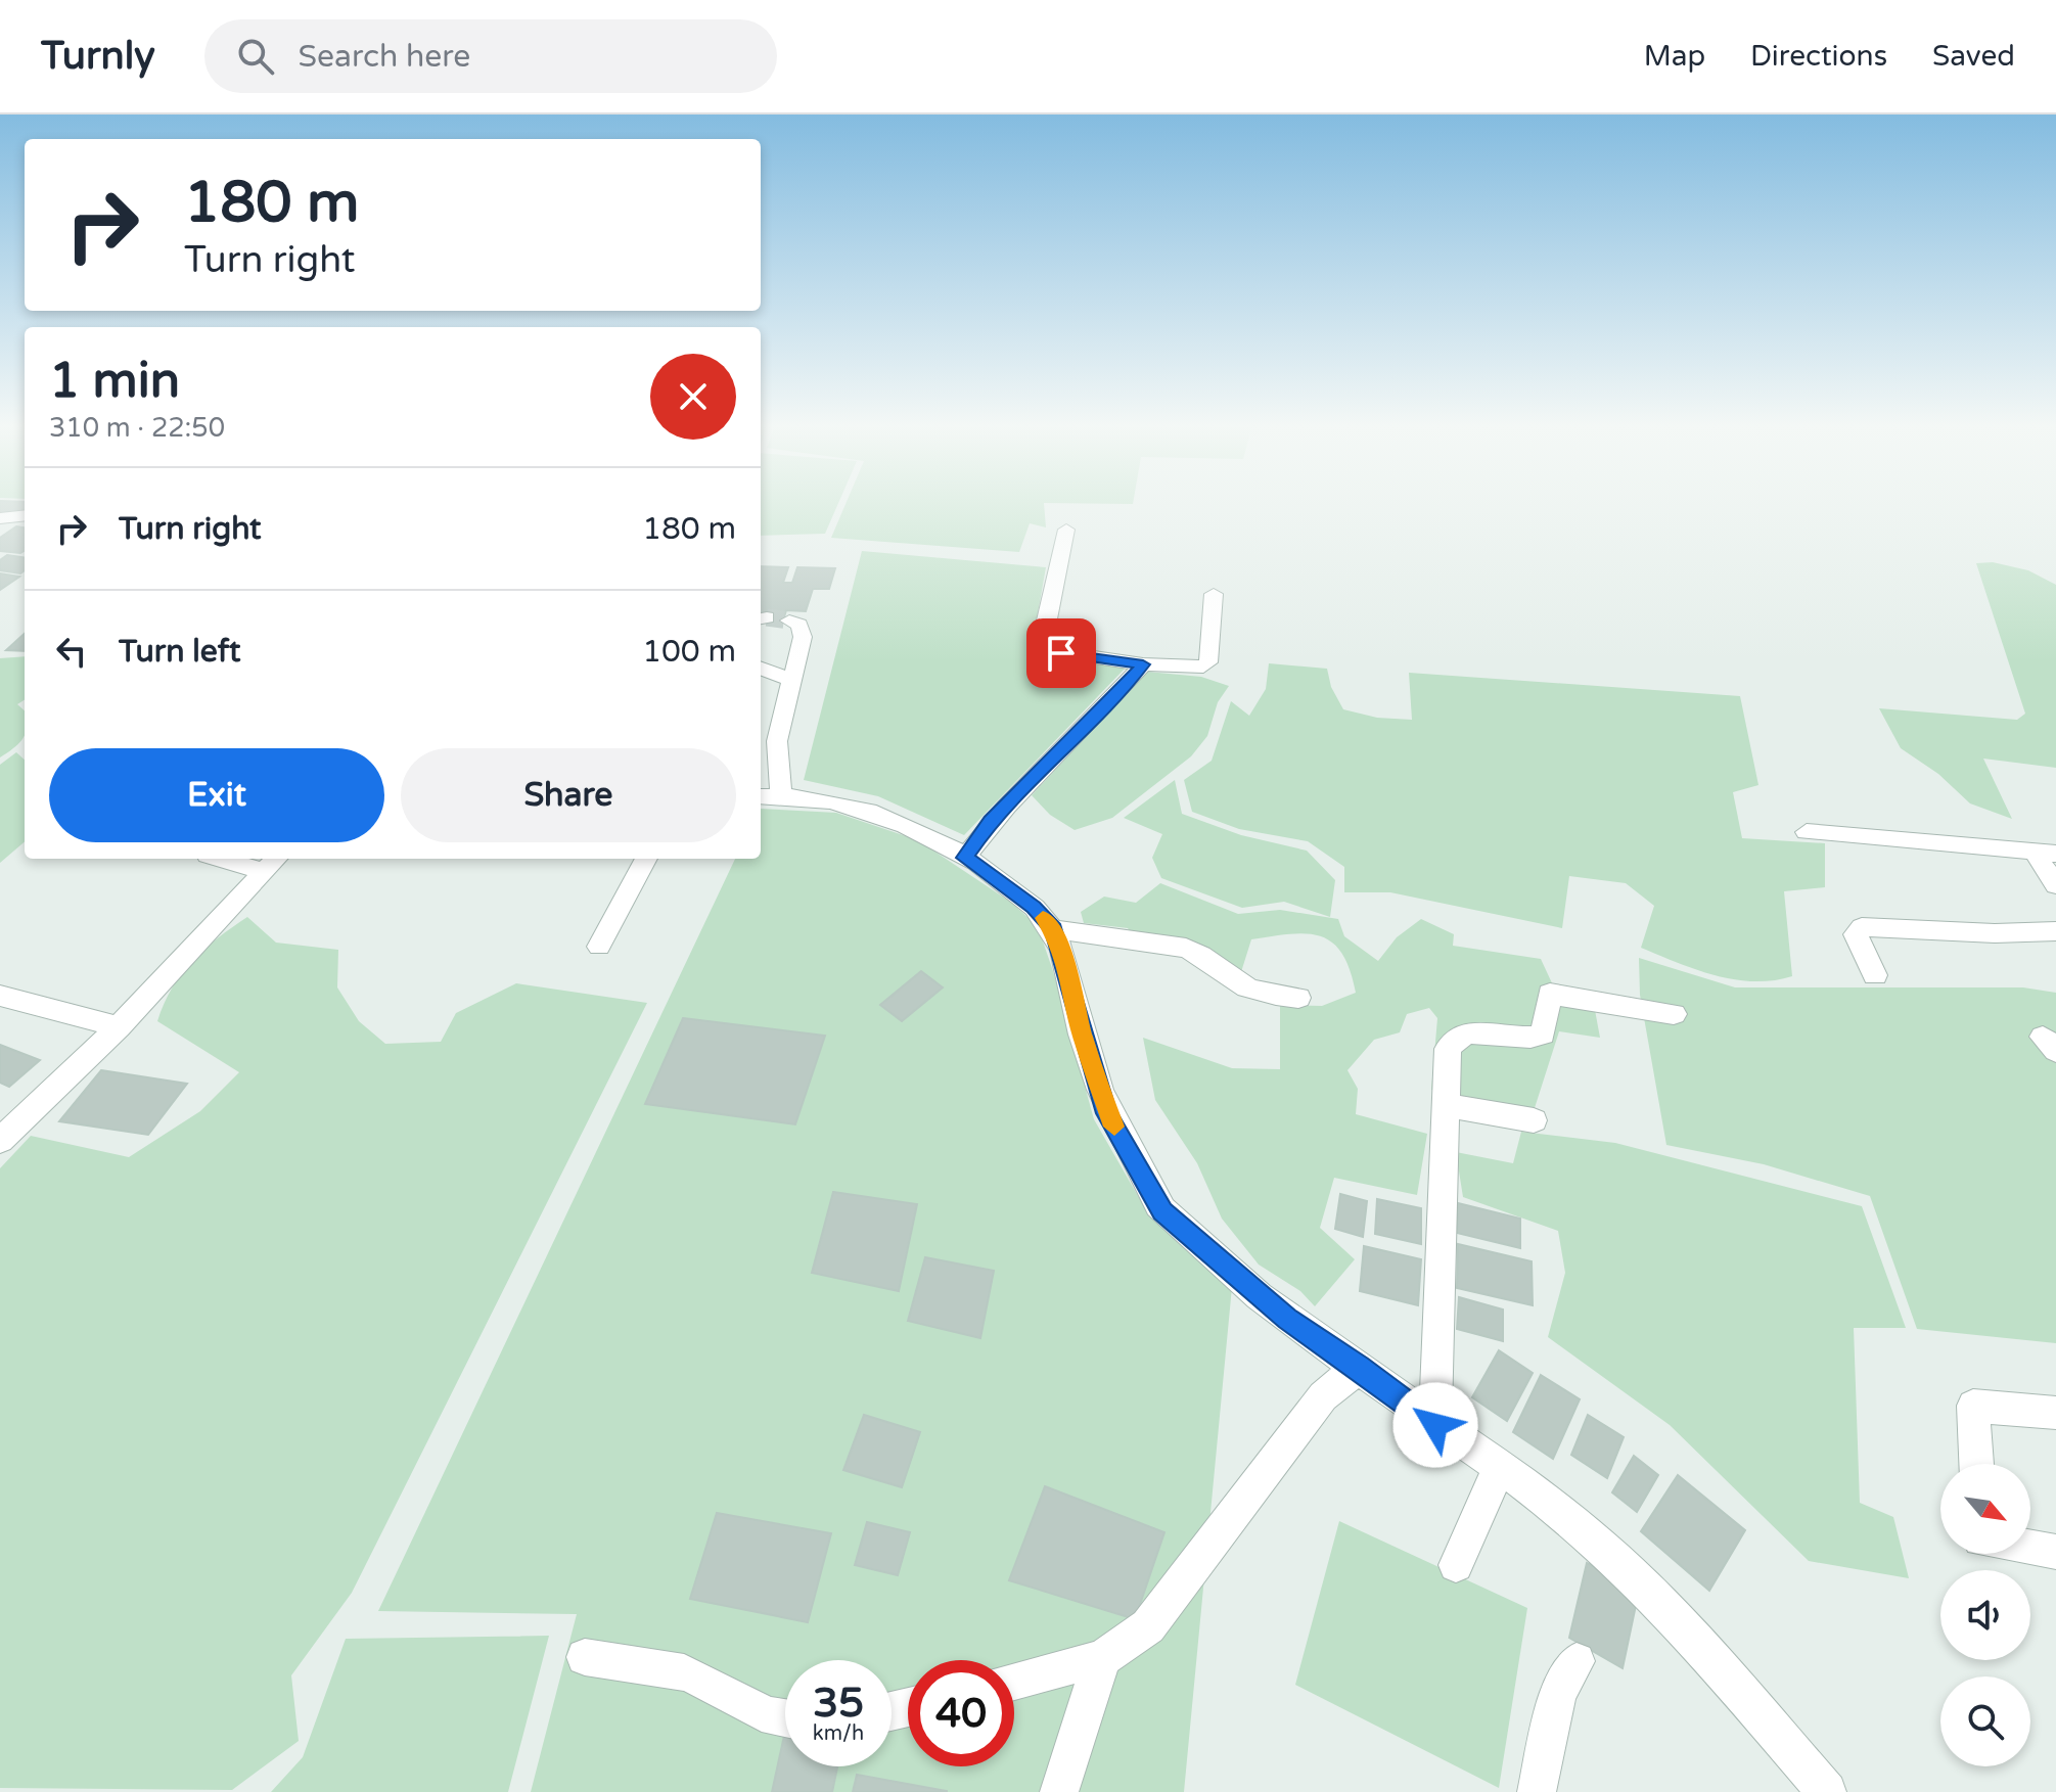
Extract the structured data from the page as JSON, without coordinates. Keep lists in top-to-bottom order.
{
  "north": "bottom right",
  "page": {
    "header": "Turnly",
    "search": "Search here",
    "nav": ["Map", "Directions", "Saved"],
    "turn": ["180 m", "Turn right"],
    "heading": ["1 min", "310 m · 22:50"],
    "list": [
      {
        "name": "Turn right",
        "value": "180 m"
      },
      {
        "name": "Turn left",
        "value": "100 m"
      }
    ],
    "buttons": ["Exit", "Share"],
    "speed": "35 km/h",
    "limit": "40"
  }
}
